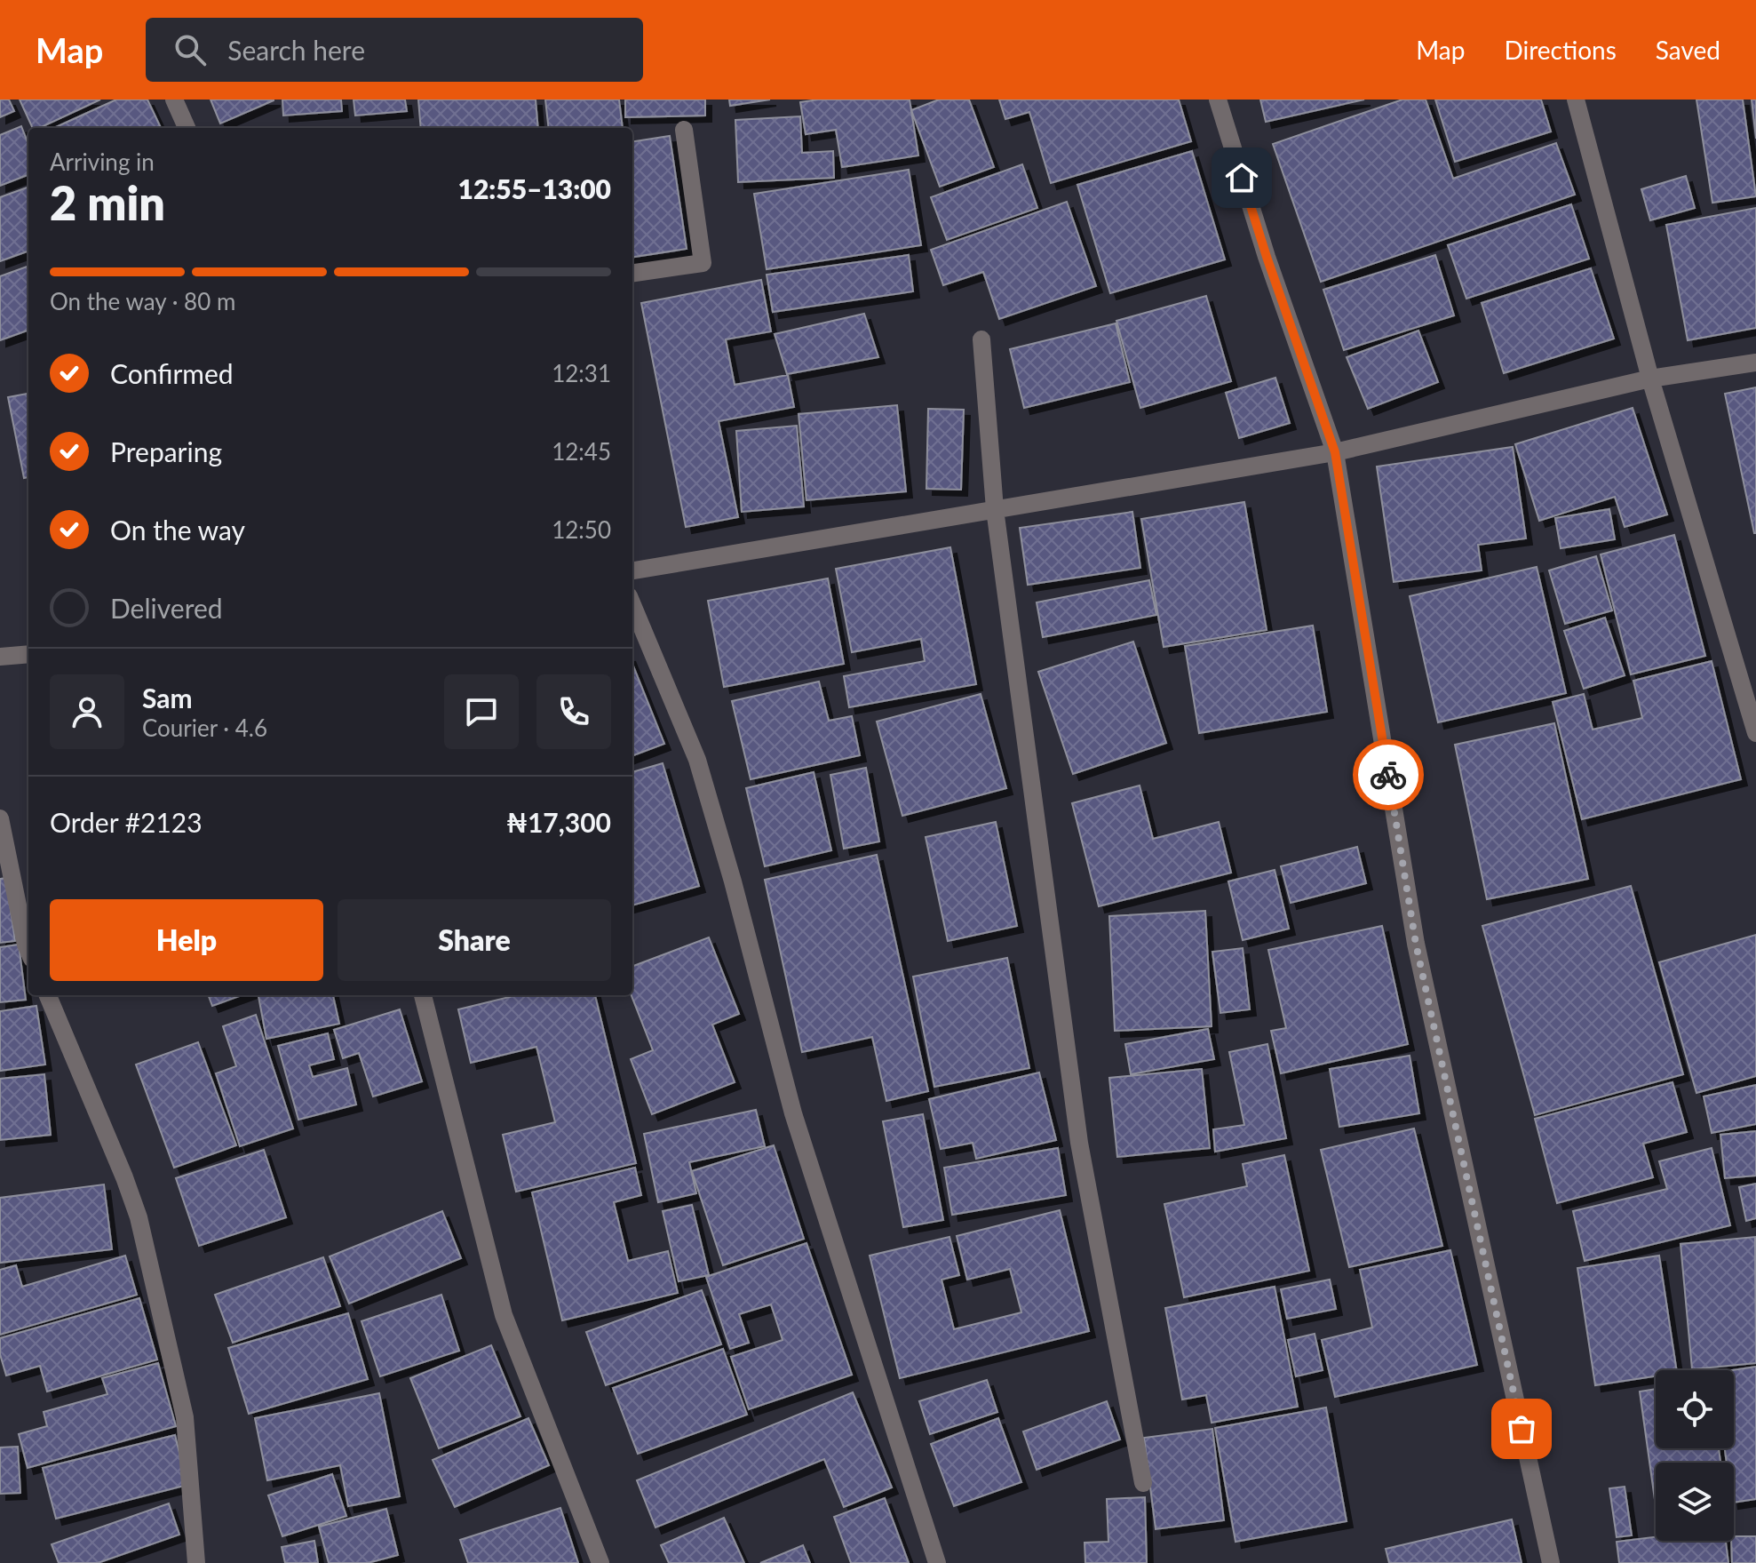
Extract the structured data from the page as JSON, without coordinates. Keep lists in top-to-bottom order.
{
  "page": {
    "header": "Map",
    "search": "Search here",
    "nav": ["Map", "Directions", "Saved"],
    "heading": ["2 min", "Arriving in", "12:55–13:00"],
    "panel": [
      "Sam",
      "Courier · 4.6",
      "Order #2123",
      "₦17,300"
    ],
    "bar": "On the way · 80 m",
    "list": [
      ["Confirmed", "12:31"],
      ["Preparing", "12:45"],
      ["On the way", "12:50"],
      "Delivered"
    ],
    "buttons": ["Help", "Share"]
  }
}
